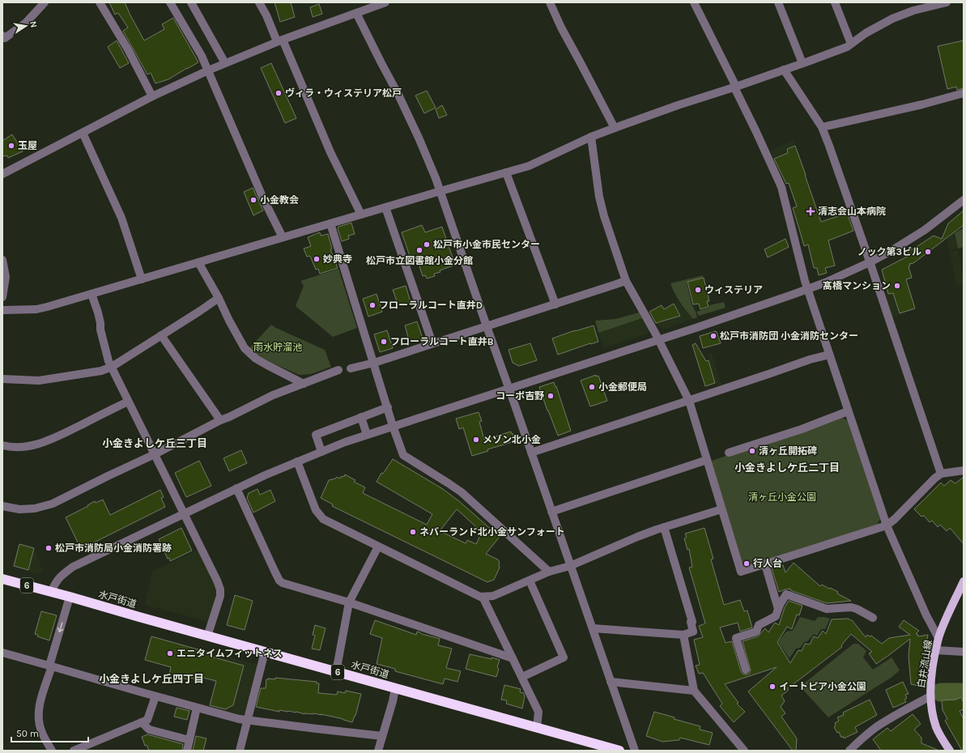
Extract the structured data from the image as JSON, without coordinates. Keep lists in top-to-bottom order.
{
  "streets": {
    "highway": ["6", "水戸街道"],
    "main road": ["白井流山線"]
  },
  "districts": ["小金きよしケ丘三丁目", "小金きよしケ丘二丁目", "小金きよしケ丘四丁目"],
  "parks": ["雨水貯溜池", "清ヶ丘小金公園"],
  "places": {
    "other": [
      "ヴィラ・ウィステリア松戸",
      "玉屋",
      "小金教会",
      "松戸市小金市民センター",
      "松戸市立図書館小金分館",
      "ノック第3ビル",
      "妙典寺",
      "髙橋マンション",
      "ウィステリア",
      "フローラルコート直井D",
      "松戸市消防団 小金消防センター",
      "フローラルコート直井B",
      "小金郵便局",
      "コーポ吉野",
      "メゾン北小金",
      "清ヶ丘開拓碑",
      "ネバーランド北小金サンフォート",
      "松戸市消防局小金消防署跡",
      "行人台",
      "エニタイムフィットネス",
      "イートピア小金公園"
    ],
    "health": ["清志会山本病院"]
  },
  "scale_bar": "50 m",
  "north": "right"
}
